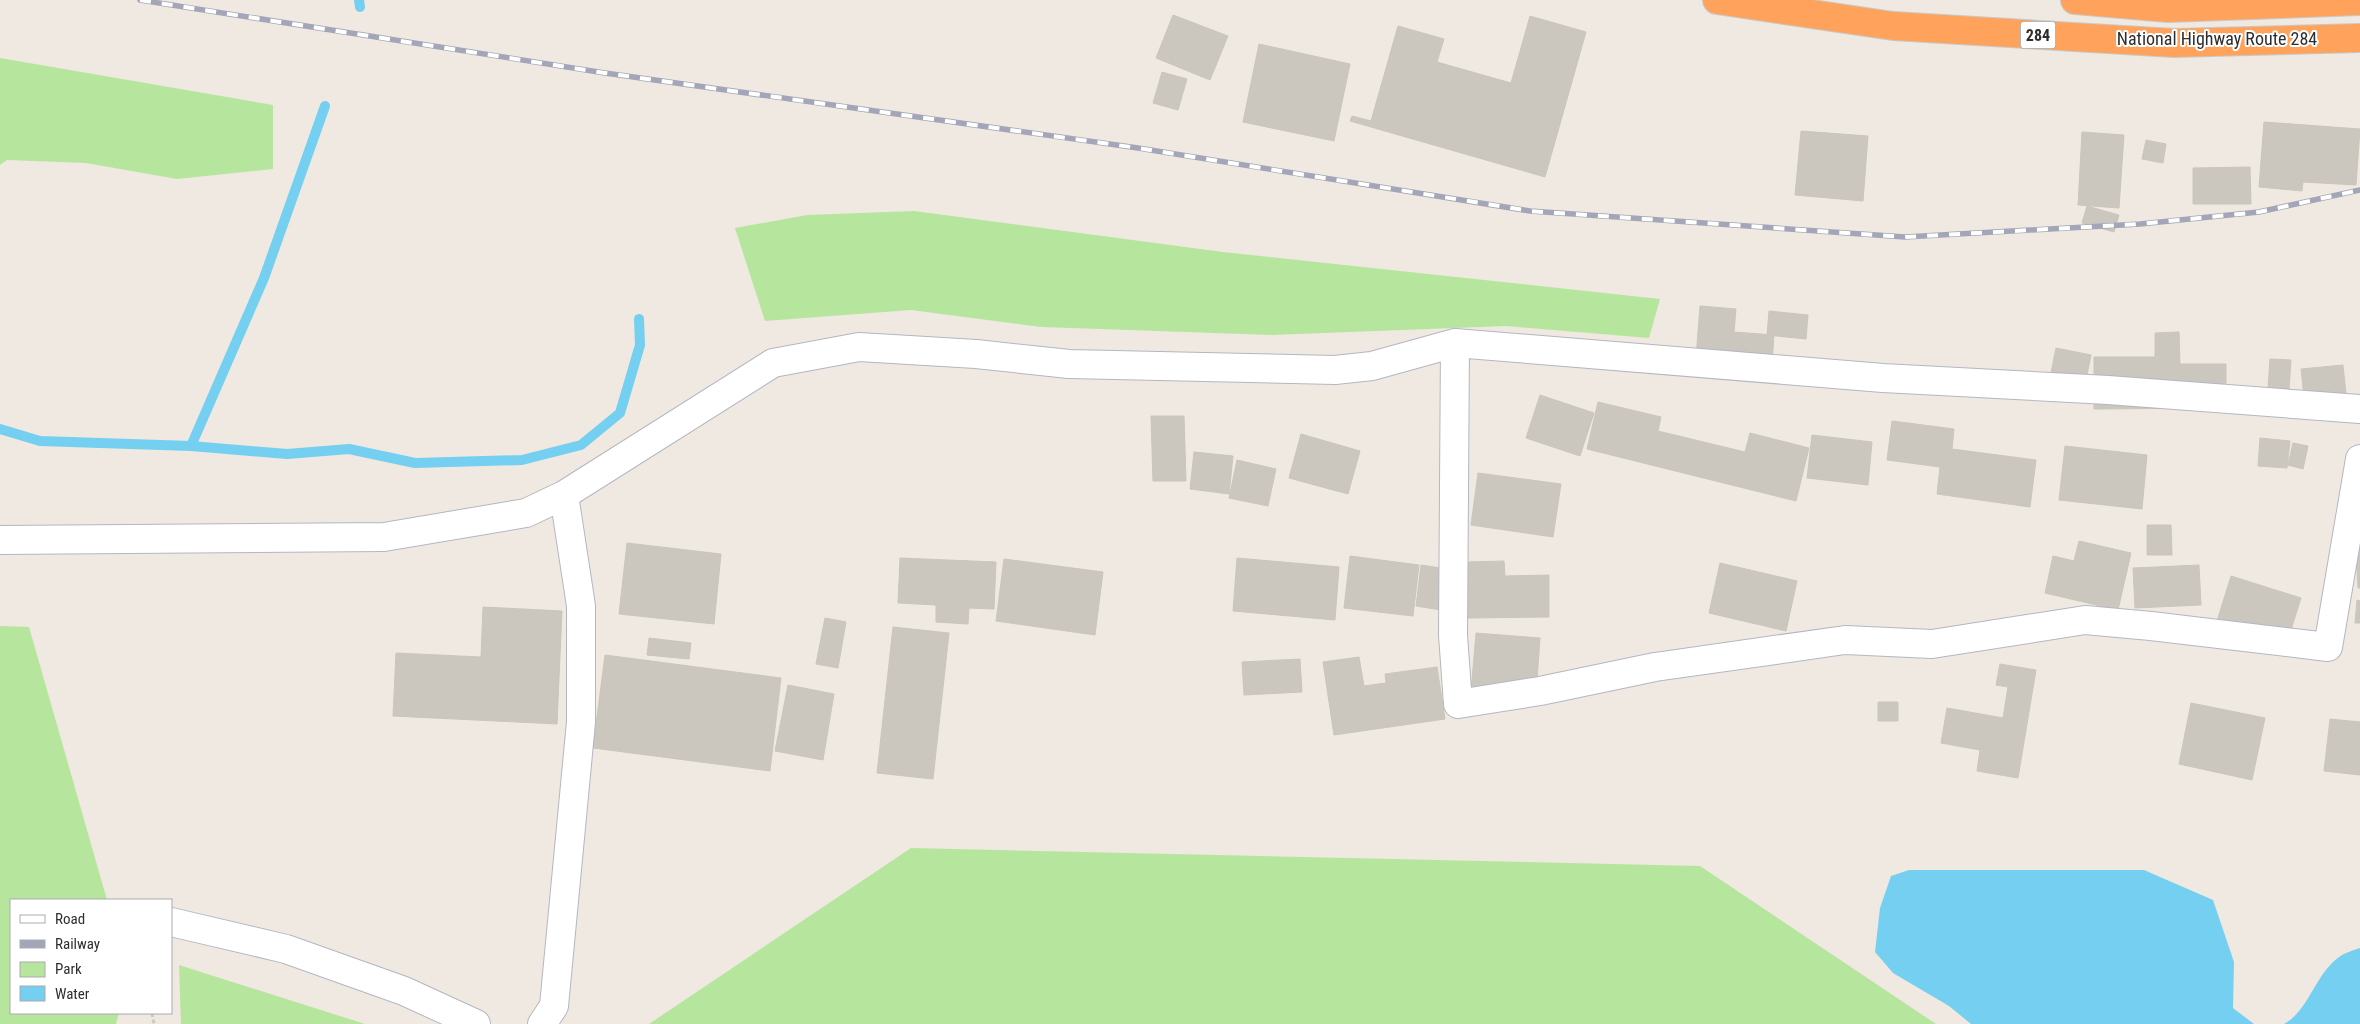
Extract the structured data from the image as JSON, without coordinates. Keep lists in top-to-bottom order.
{
  "streets": {
    "highway": ["284", "National Highway Route 284"]
  },
  "legend": [
    "Road",
    "Railway",
    "Park",
    "Water"
  ]
}
